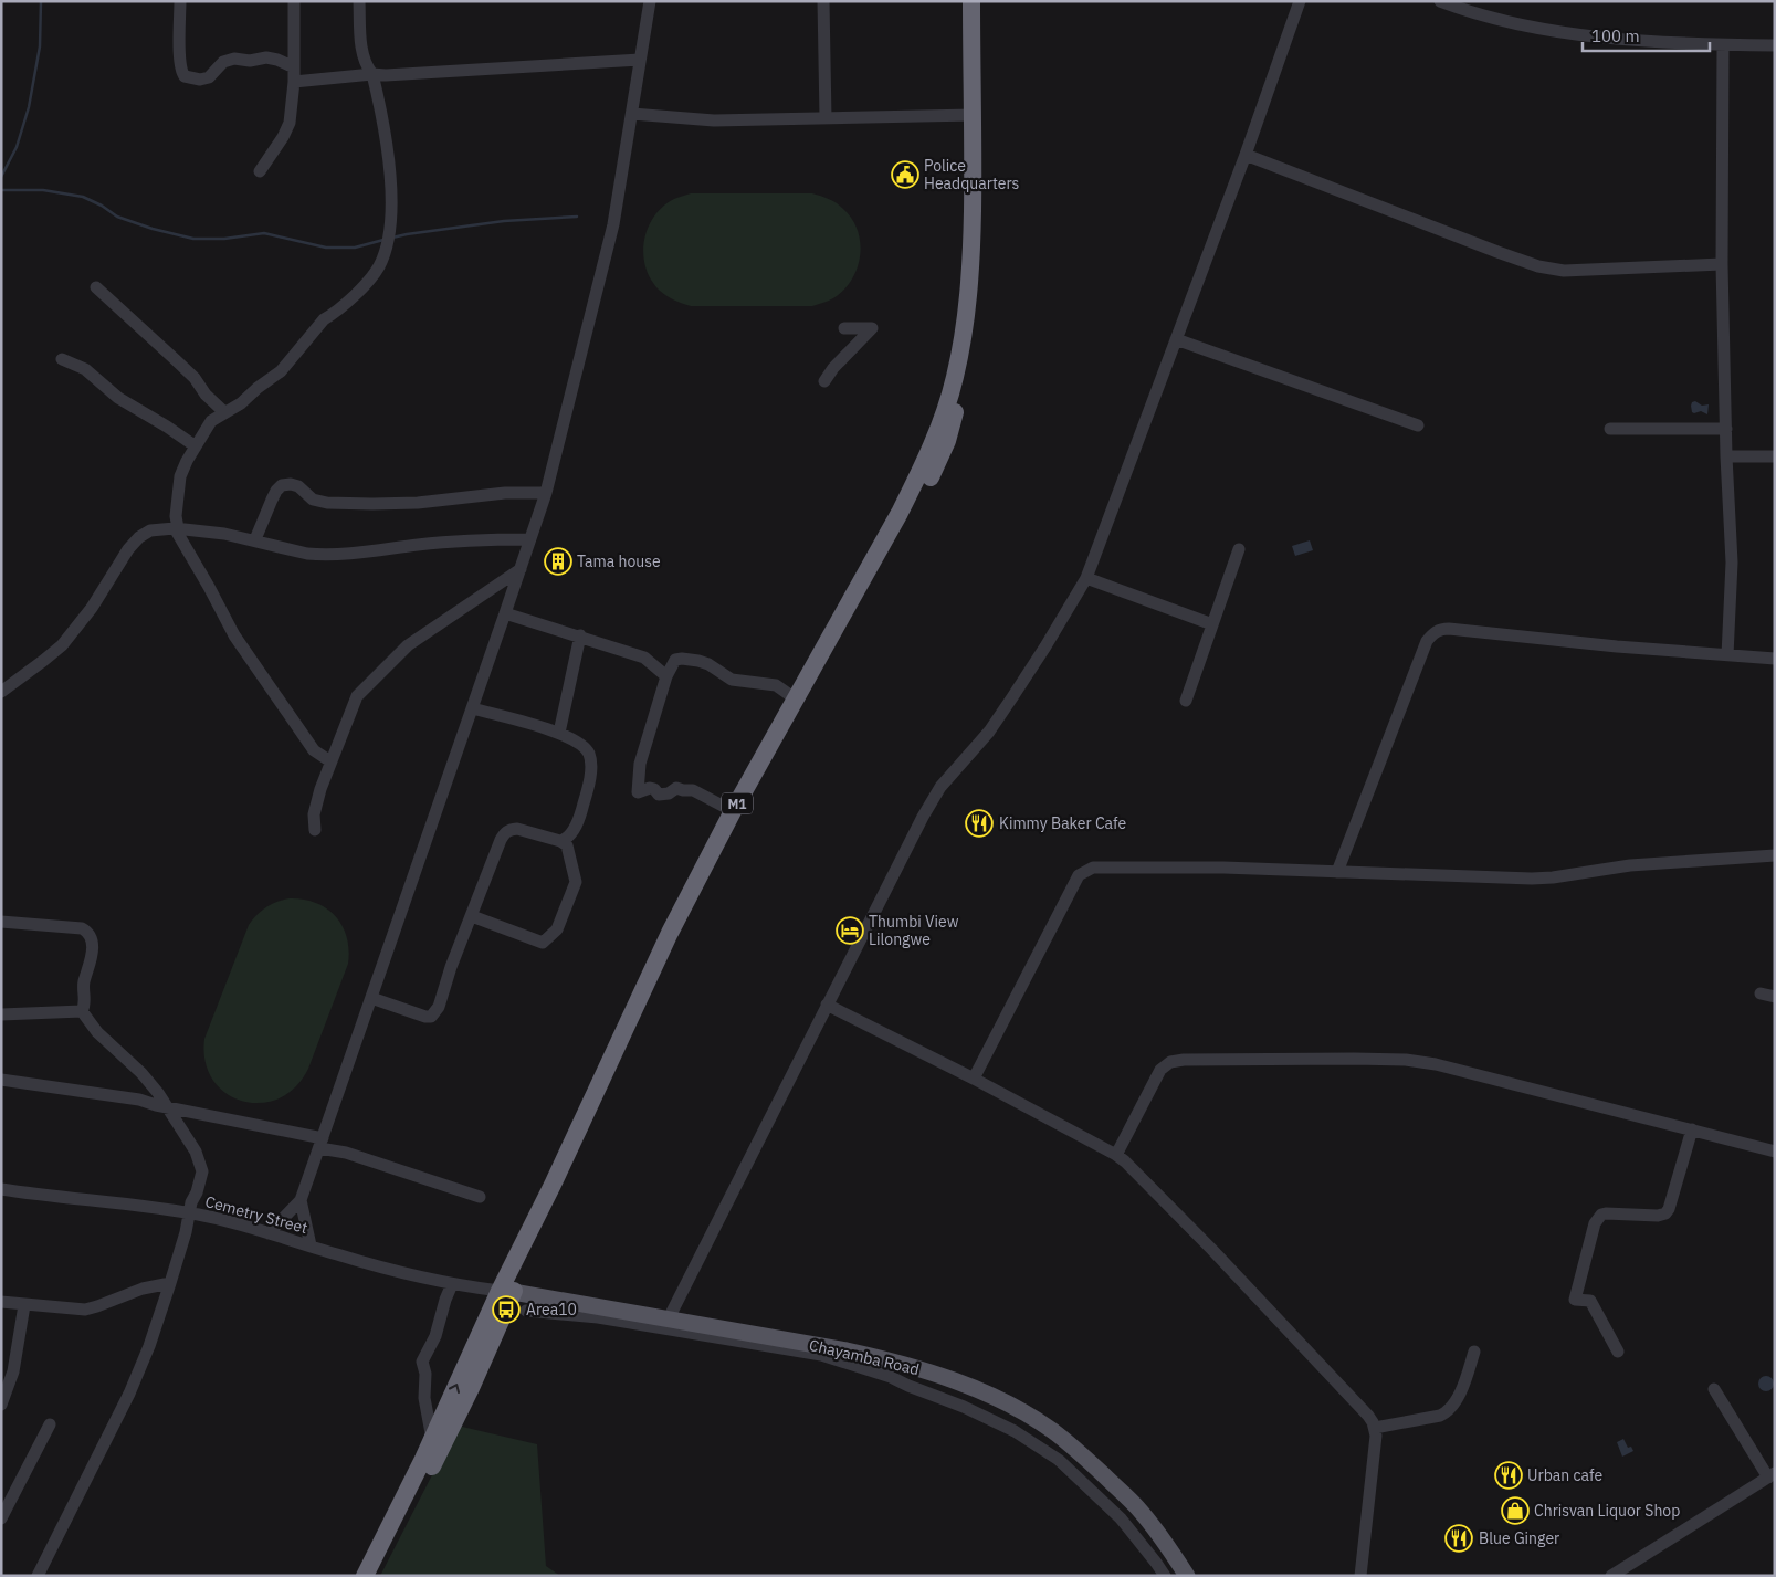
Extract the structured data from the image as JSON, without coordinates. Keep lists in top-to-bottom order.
{
  "streets": {
    "highway": ["M1"],
    "main road": ["Chayamba Road"],
    "street": ["Cemetry Street"]
  },
  "crossings": [
    ["M1", "Cemetry Street"],
    ["M1", "Chayamba Road"],
    ["Cemetry Street", "Chayamba Road"]
  ],
  "places": {
    "public building": ["Police Headquarters"],
    "building": ["Tama house"],
    "restaurant": ["Kimmy Baker Cafe", "Urban cafe", "Blue Ginger"],
    "hotel": ["Thumbi View Lilongwe"],
    "bus stop": ["Area10"],
    "shop": ["Chrisvan Liquor Shop"]
  },
  "scale_bar": "100 m"
}
